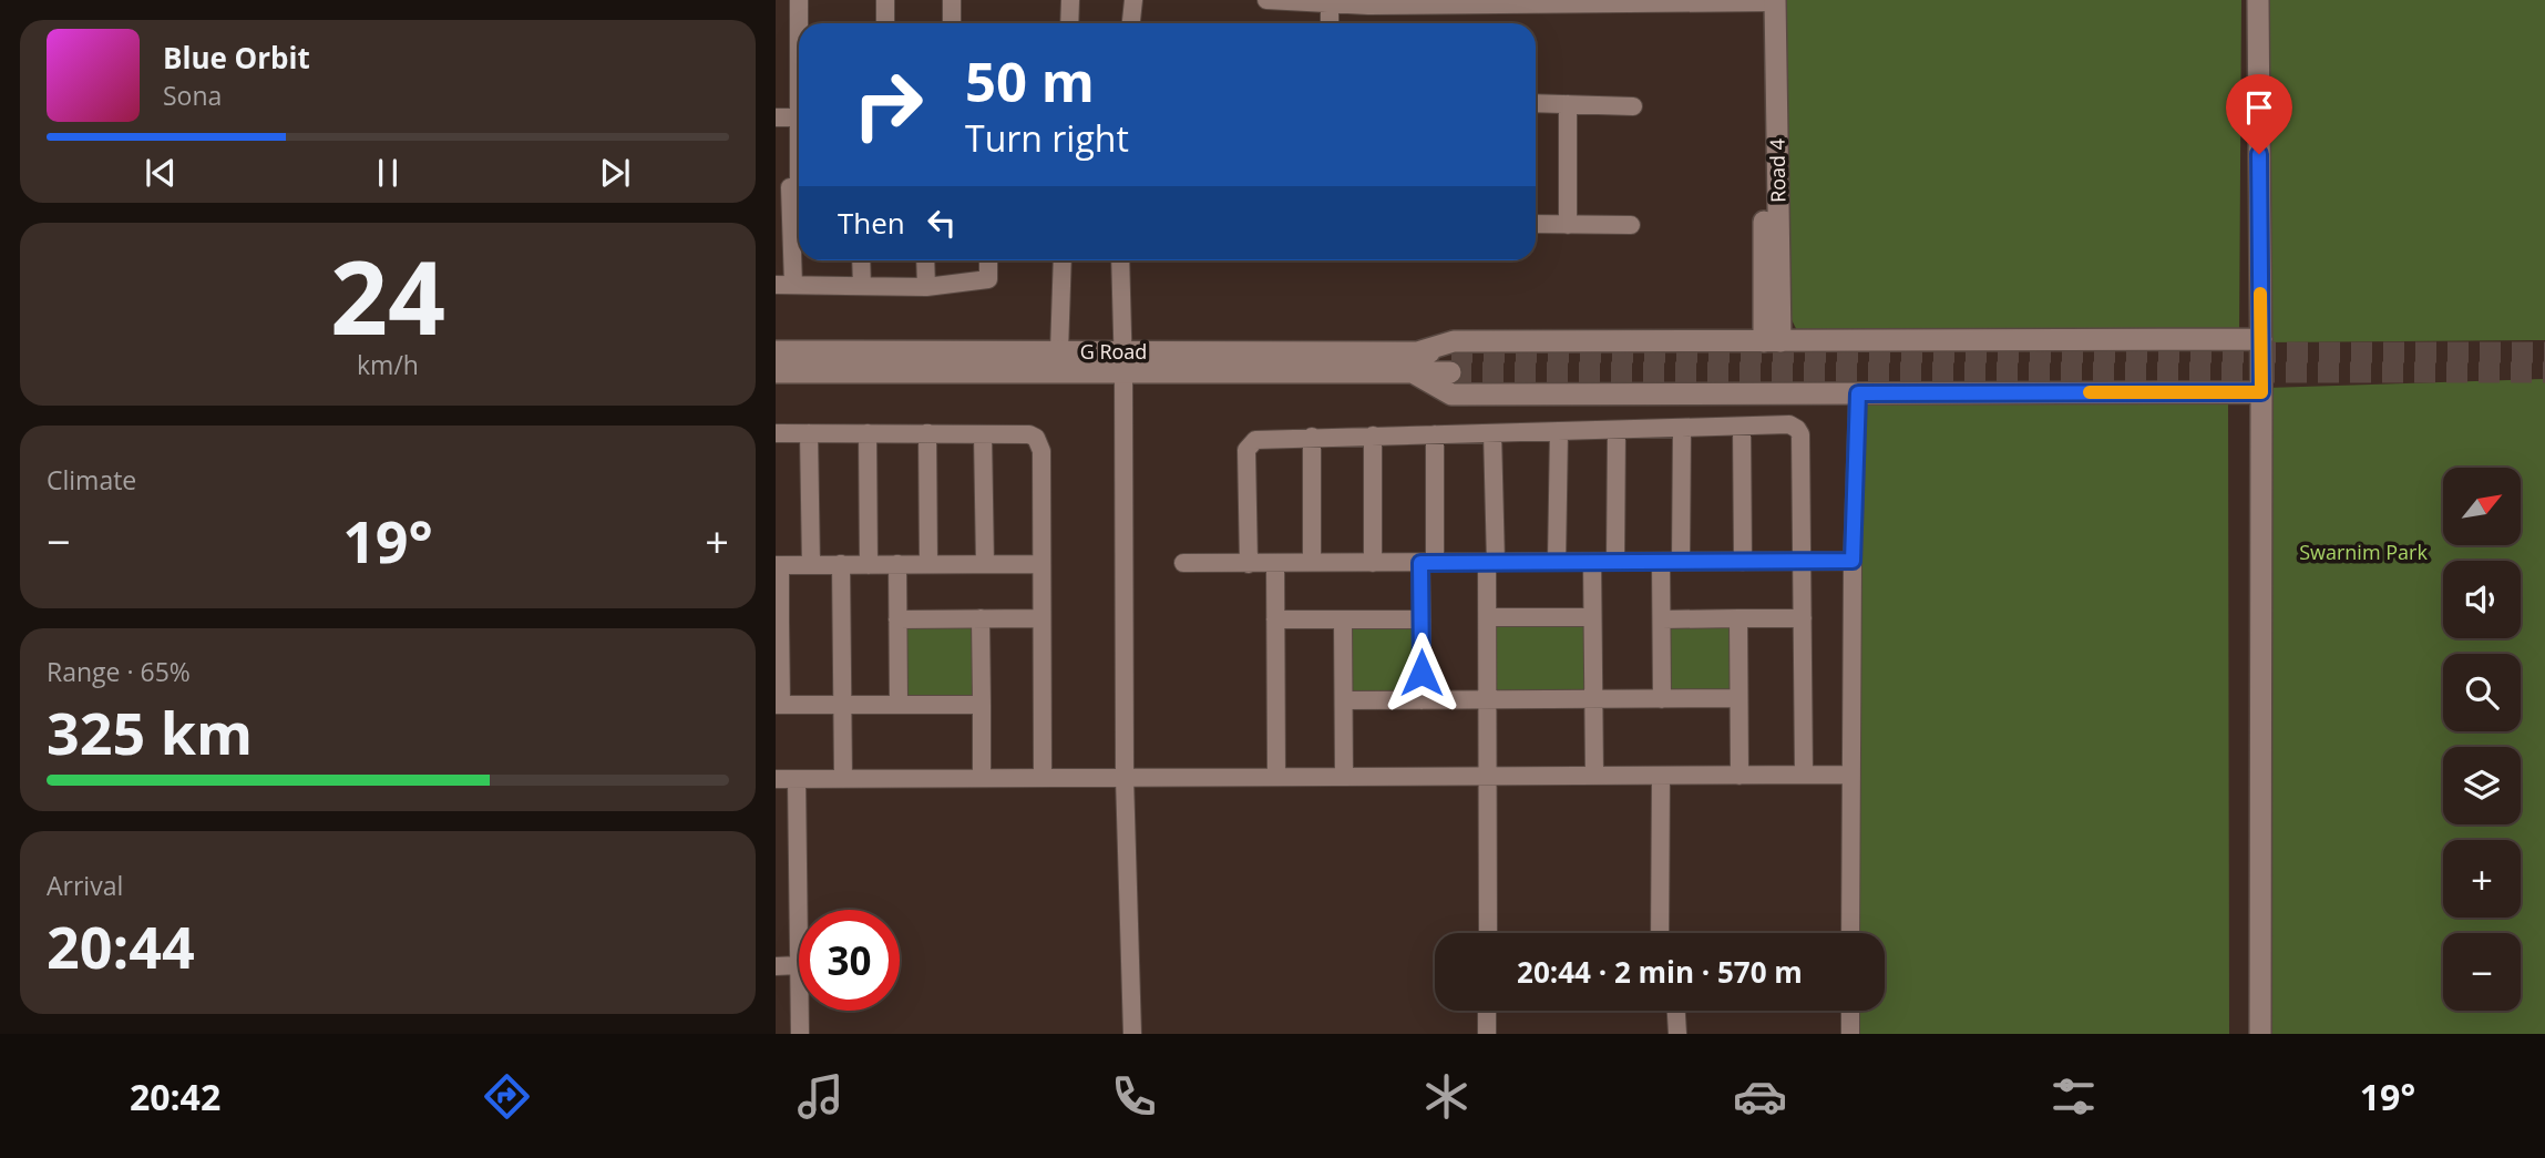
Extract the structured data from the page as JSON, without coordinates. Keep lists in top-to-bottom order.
{
  "streets": {
    "street": ["Road 4", "G Road"]
  },
  "parks": ["Swarnim Park"],
  "north": "top right",
  "page": {
    "turn": ["50 m", "Turn right"],
    "song": ["Blue Orbit", "Sona"],
    "then": "Then",
    "tile": [
      ["24", "km/h"],
      "Climate",
      ["Range · 65%", "325 km"],
      ["Arrival", "20:44"]
    ],
    "map_buttons": ["+", "−"],
    "heat": ["−", "19°", "+"],
    "limit": "30",
    "trip": "20:44 · 2 min · 570 m",
    "tabs": ["20:42", "19°"]
  }
}
